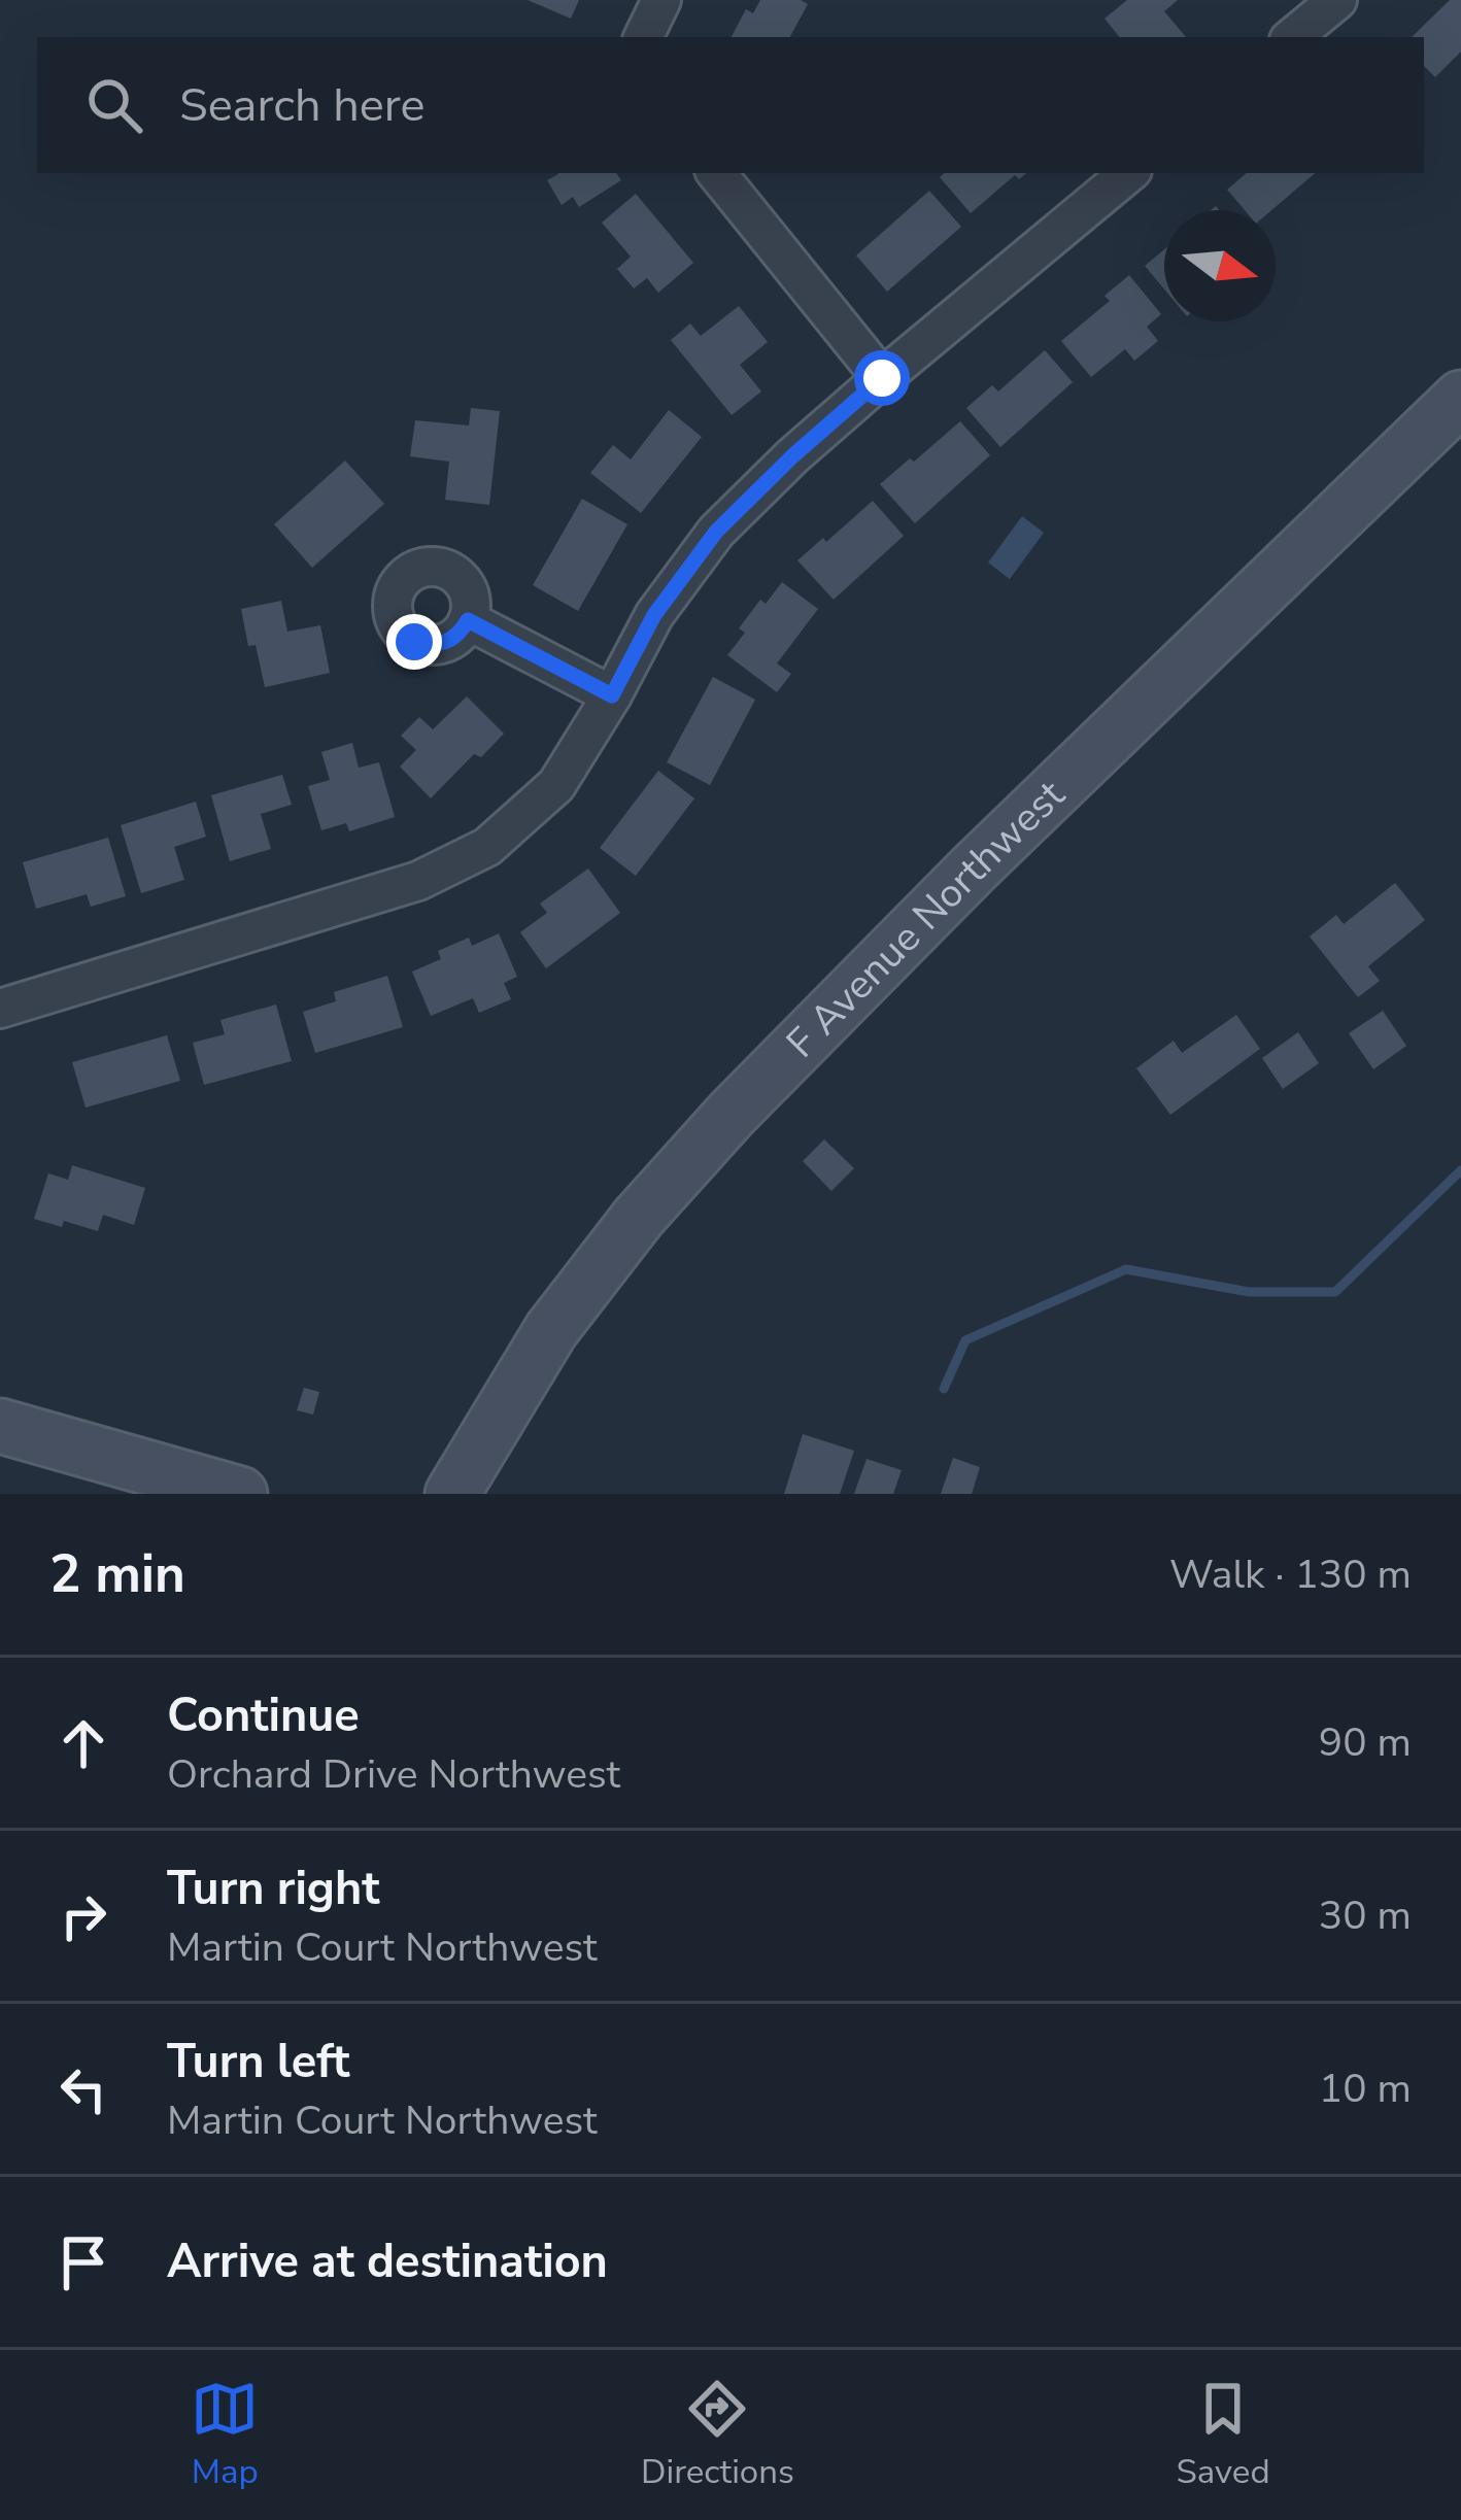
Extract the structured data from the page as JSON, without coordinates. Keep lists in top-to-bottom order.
{
  "streets": {
    "main road": ["F Avenue Northwest"]
  },
  "north": "right",
  "page": {
    "search": "Search here",
    "heading": ["2 min", "Walk · 130 m"],
    "list": [
      ["Continue", "Orchard Drive Northwest", "90 m"],
      ["Turn right", "Martin Court Northwest", "30 m"],
      ["Turn left", "Martin Court Northwest", "10 m"],
      "Arrive at destination"
    ],
    "nav": ["Map", "Directions", "Saved"]
  }
}
